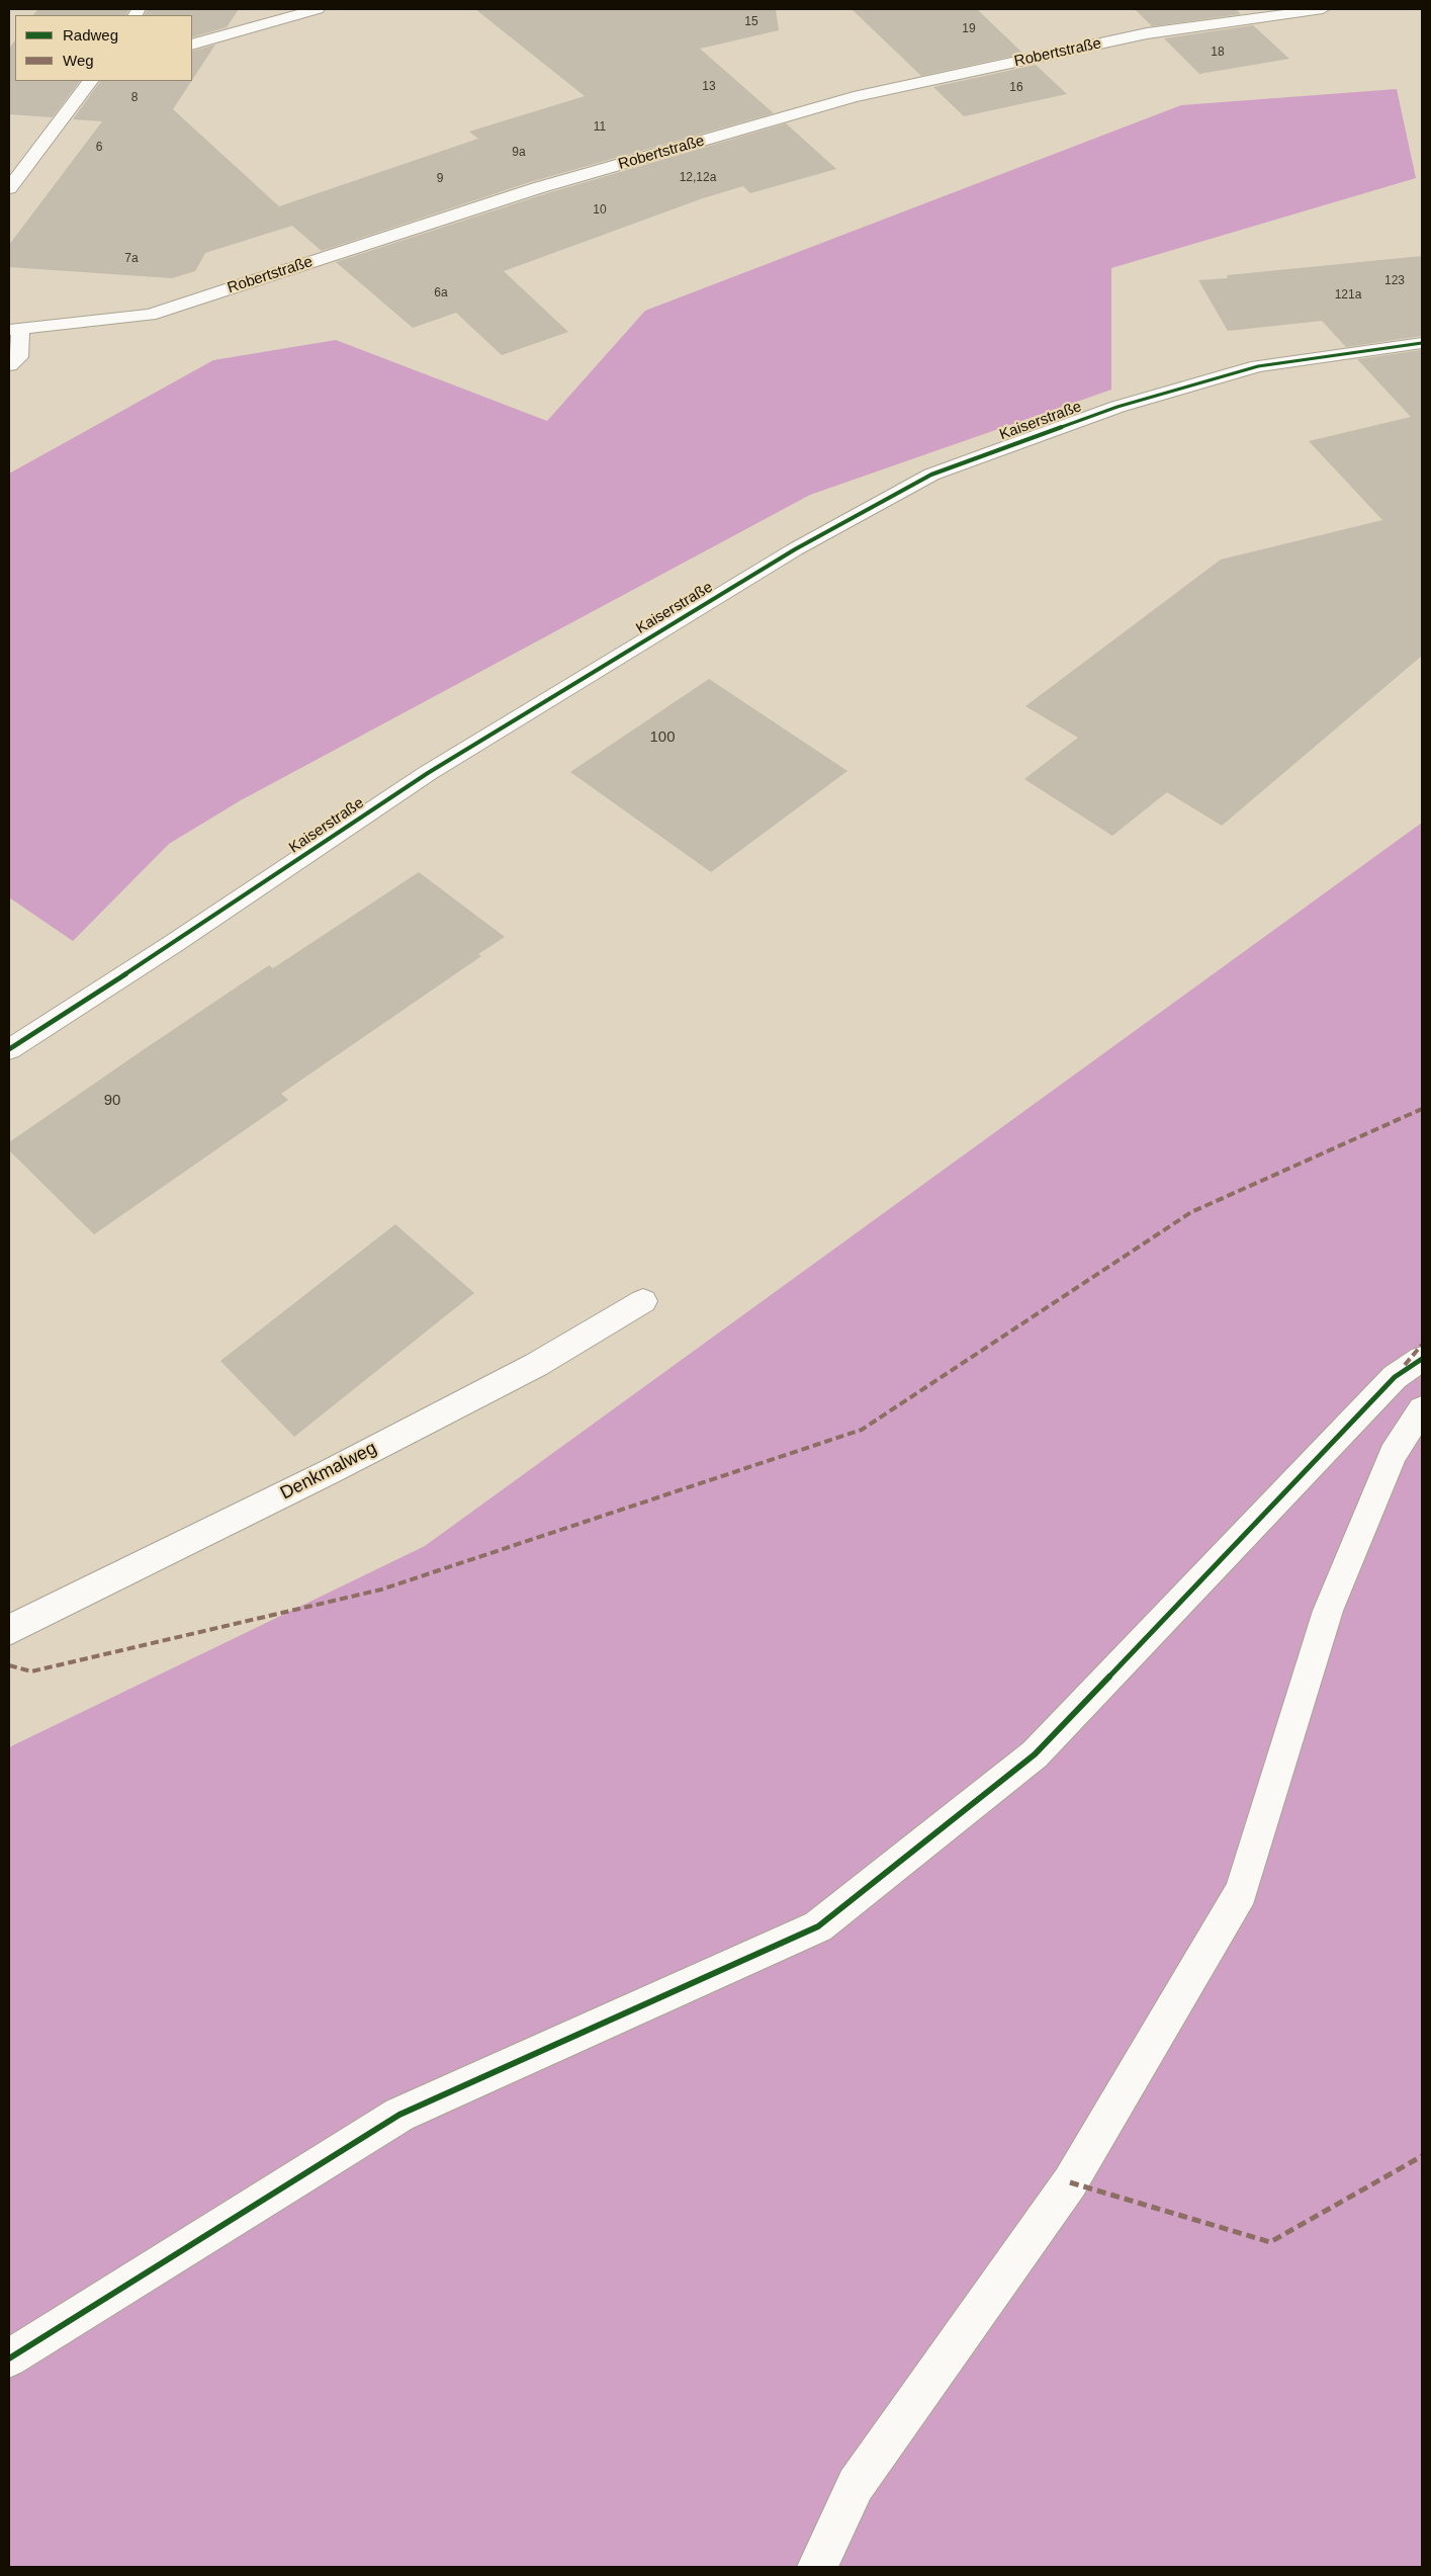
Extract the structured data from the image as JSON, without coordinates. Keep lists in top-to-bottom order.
{
  "streets": {
    "street": ["Robertstraße", "Kaiserstraße", "Denkmalweg"]
  },
  "house_numbers": [
    "15",
    "19",
    "18",
    "13",
    "16",
    "8",
    "11",
    "6",
    "9a",
    "12,12a",
    "9",
    "10",
    "7a",
    "123",
    "6a",
    "121a",
    "100",
    "90"
  ],
  "legend": ["Radweg", "Weg"]
}
